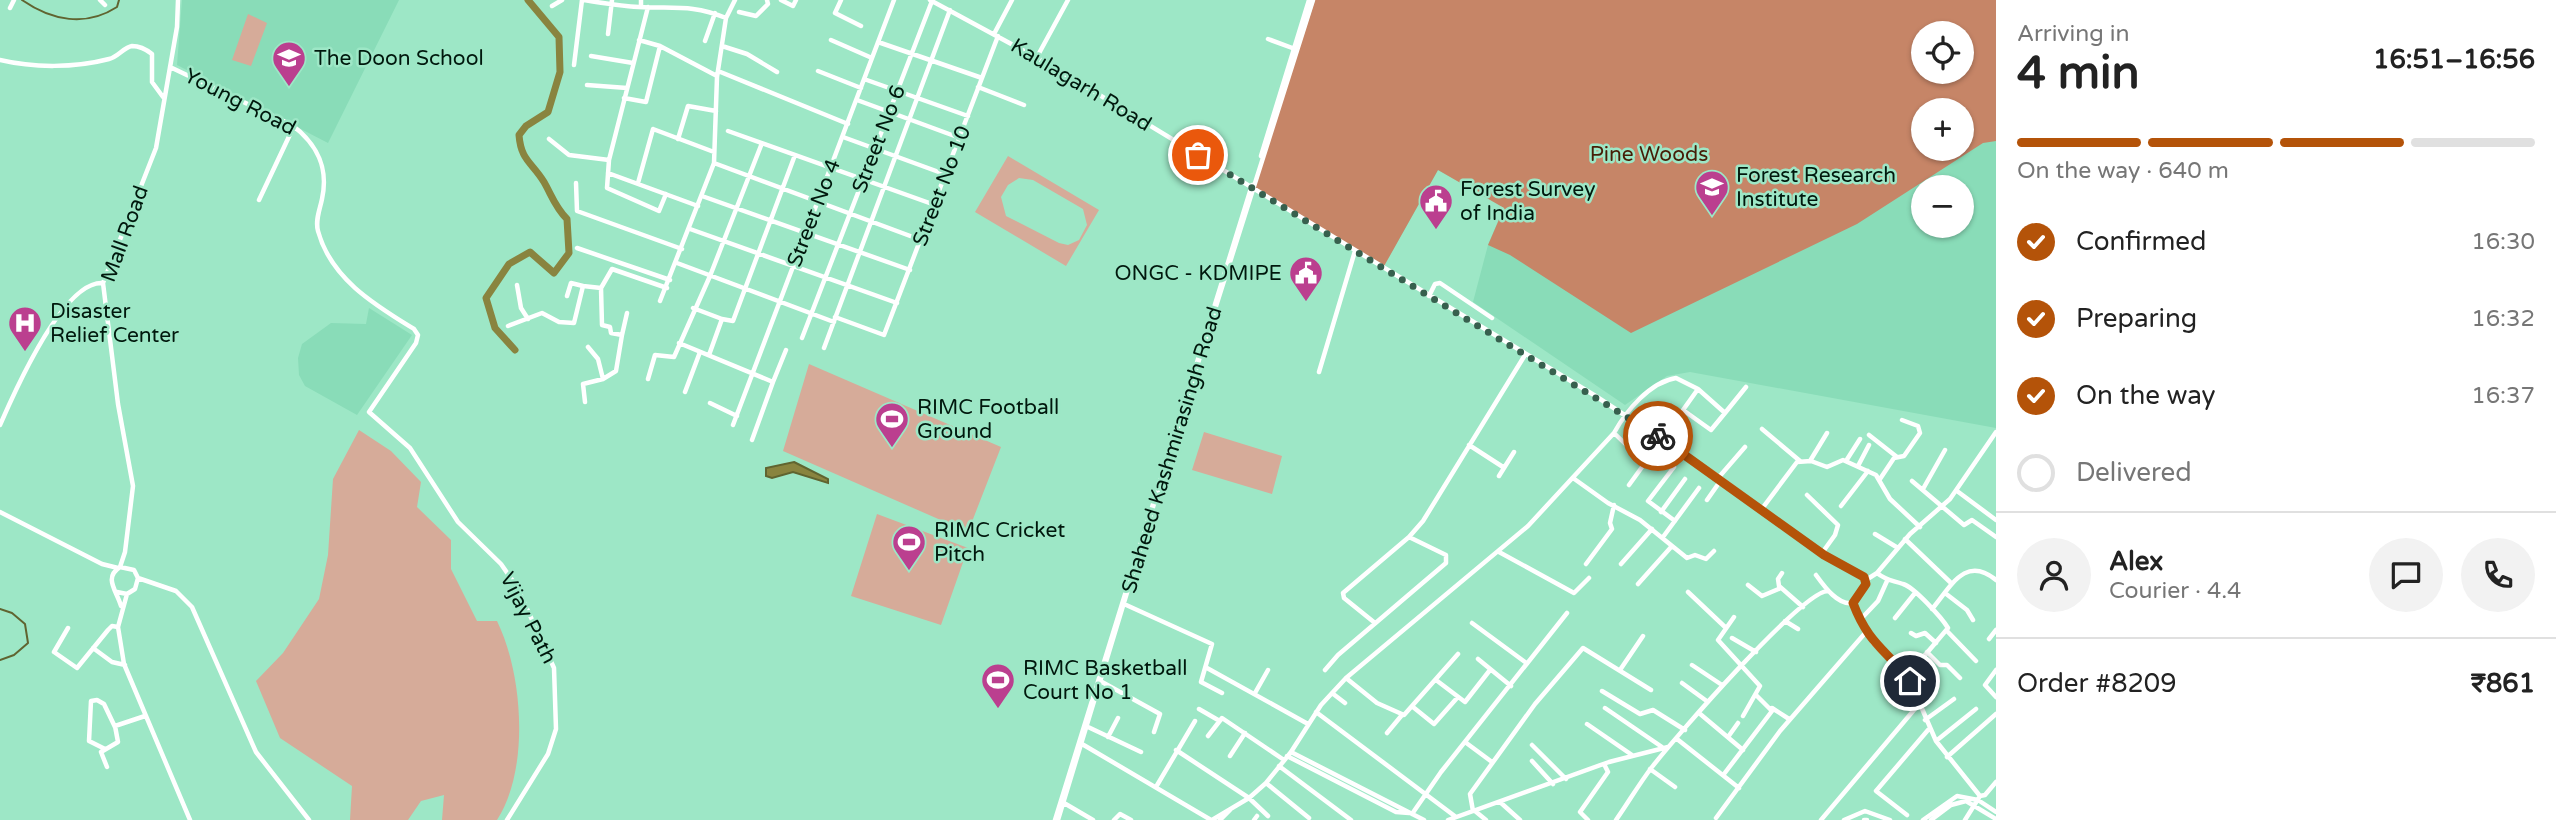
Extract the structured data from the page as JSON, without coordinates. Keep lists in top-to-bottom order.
{
  "streets": {
    "street": [
      "Kaulagarh Road",
      "Young Road",
      "Street No 6",
      "Street No 10",
      "Street No 4",
      "Mall Road",
      "Shaheed Kashmirasingh Road",
      "Vijay Path"
    ]
  },
  "crossings": [
    ["Kaulagarh Road", "Street No 6"],
    ["Kaulagarh Road", "Street No 10"],
    ["Kaulagarh Road", "Shaheed Kashmirasingh Road"],
    ["Young Road", "Mall Road"],
    ["Young Road", "Vijay Path"]
  ],
  "parks": ["Pine Woods"],
  "places": {
    "school or university": ["The Doon School", "Forest Research Institute"],
    "public building": ["Forest Survey of India", "ONGC - KDMIPE"],
    "hospital": ["Disaster Relief Center"],
    "sports": ["RIMC Football Ground", "RIMC Cricket Pitch", "RIMC Basketball Court No 1"]
  },
  "page": {
    "heading": ["4 min", "Arriving in", "16:51–16:56"],
    "panel": [
      "Alex",
      "Courier · 4.4",
      "Order #8209",
      "₹861"
    ],
    "map_buttons": ["+", "−"],
    "bar": "On the way · 640 m",
    "list": [
      ["Confirmed", "16:30"],
      ["Preparing", "16:32"],
      ["On the way", "16:37"],
      "Delivered"
    ]
  }
}
